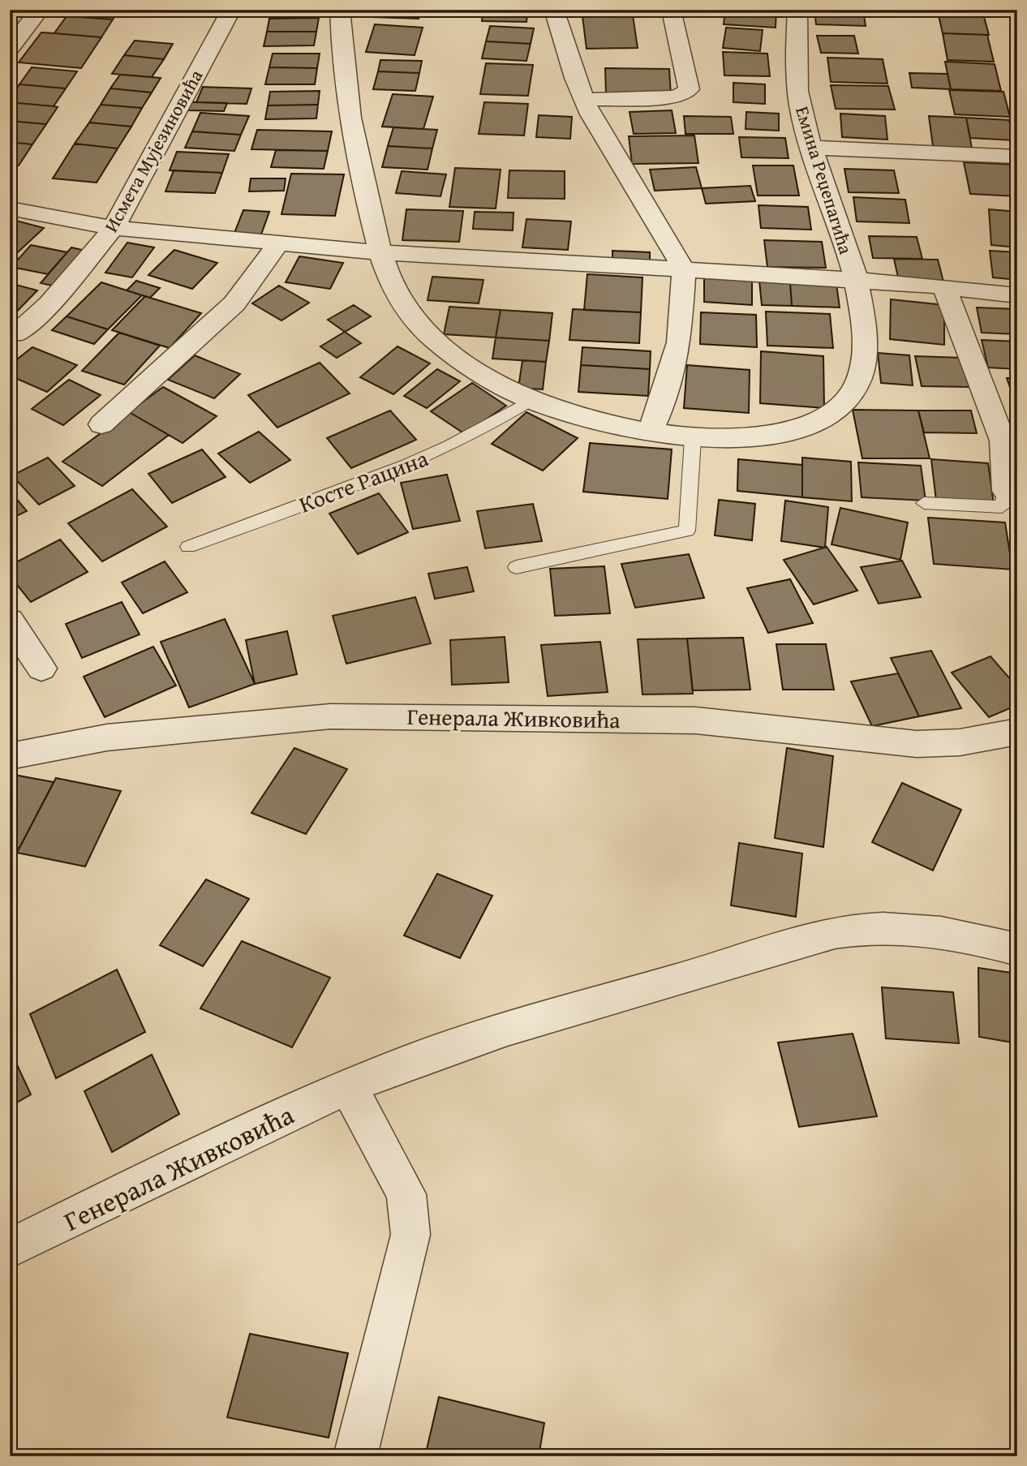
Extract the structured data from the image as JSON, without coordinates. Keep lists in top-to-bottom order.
{
  "streets": {
    "street": ["Исмета Мујезиновића", "Емина Реџепагића", "Генерала Живковића"],
    "lane": ["Косте Рацина"]
  }
}
